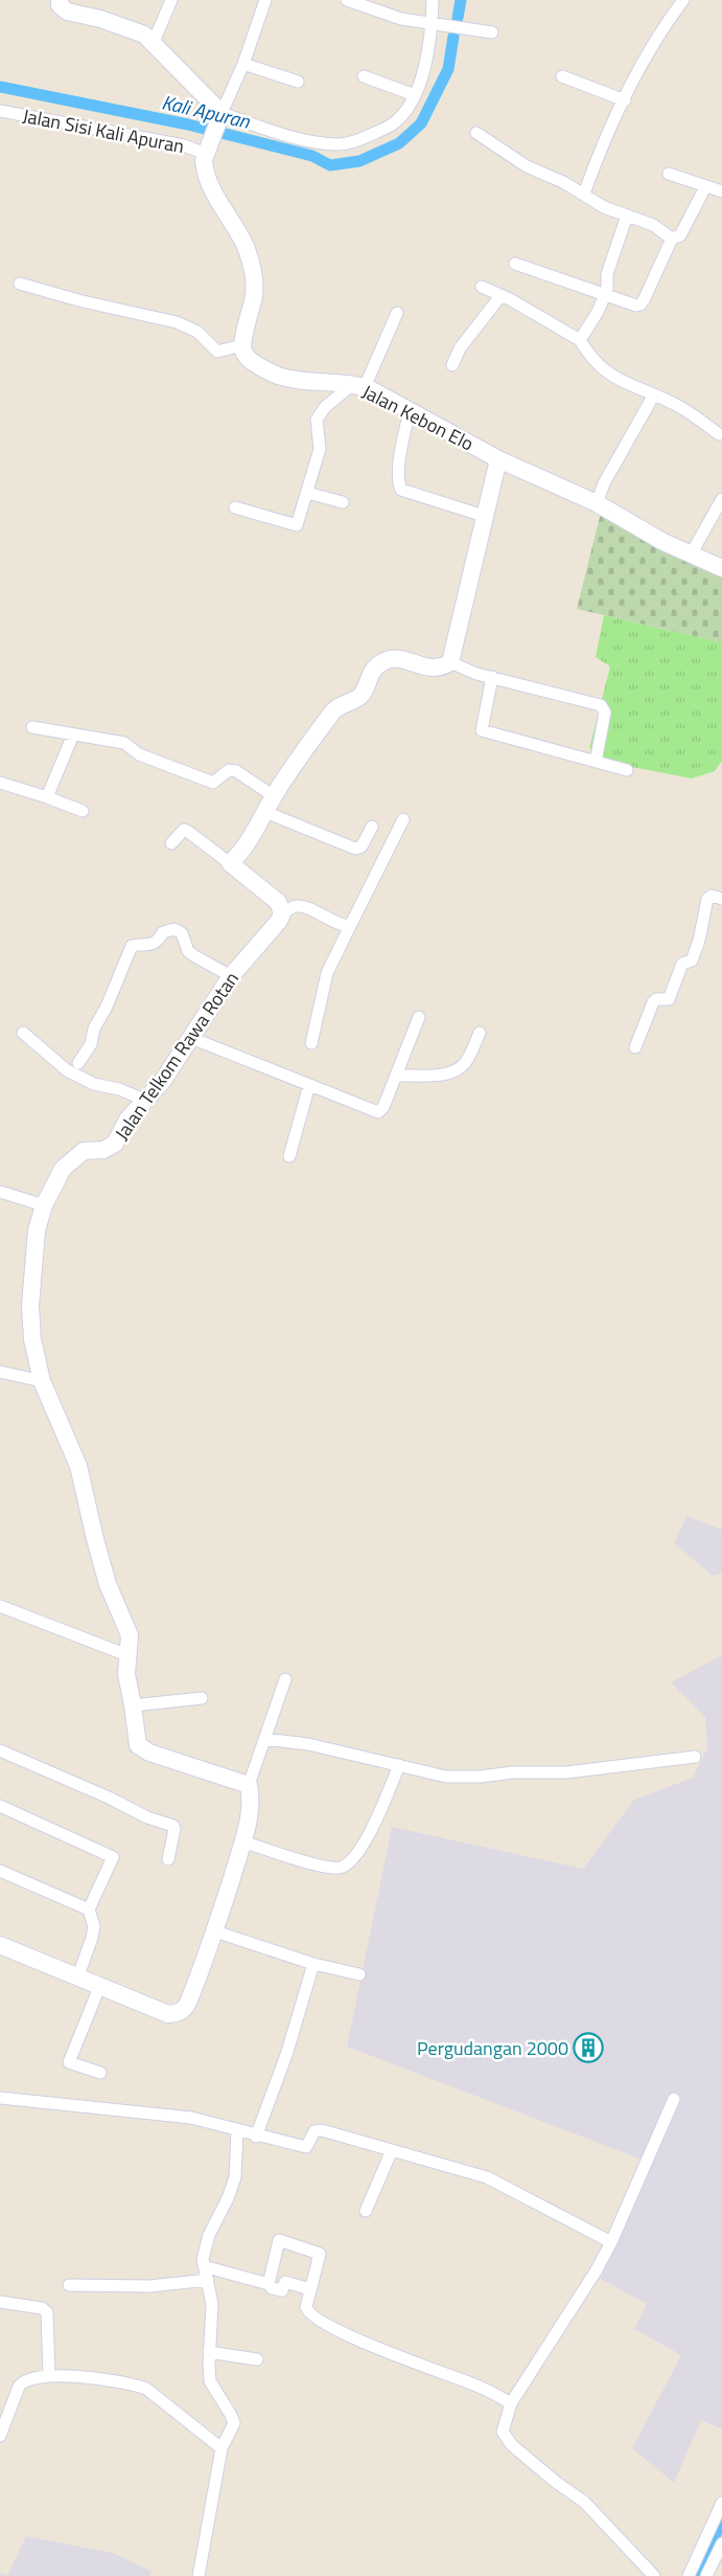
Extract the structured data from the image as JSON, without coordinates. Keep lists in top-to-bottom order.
{
  "streets": {
    "street": ["Jalan Sisi Kali Apuran", "Jalan Kebon Elo", "Jalan Telkom Rawa Rotan"]
  },
  "water": ["Kali Apuran"],
  "places": {
    "building": ["Pergudangan 2000"]
  }
}
